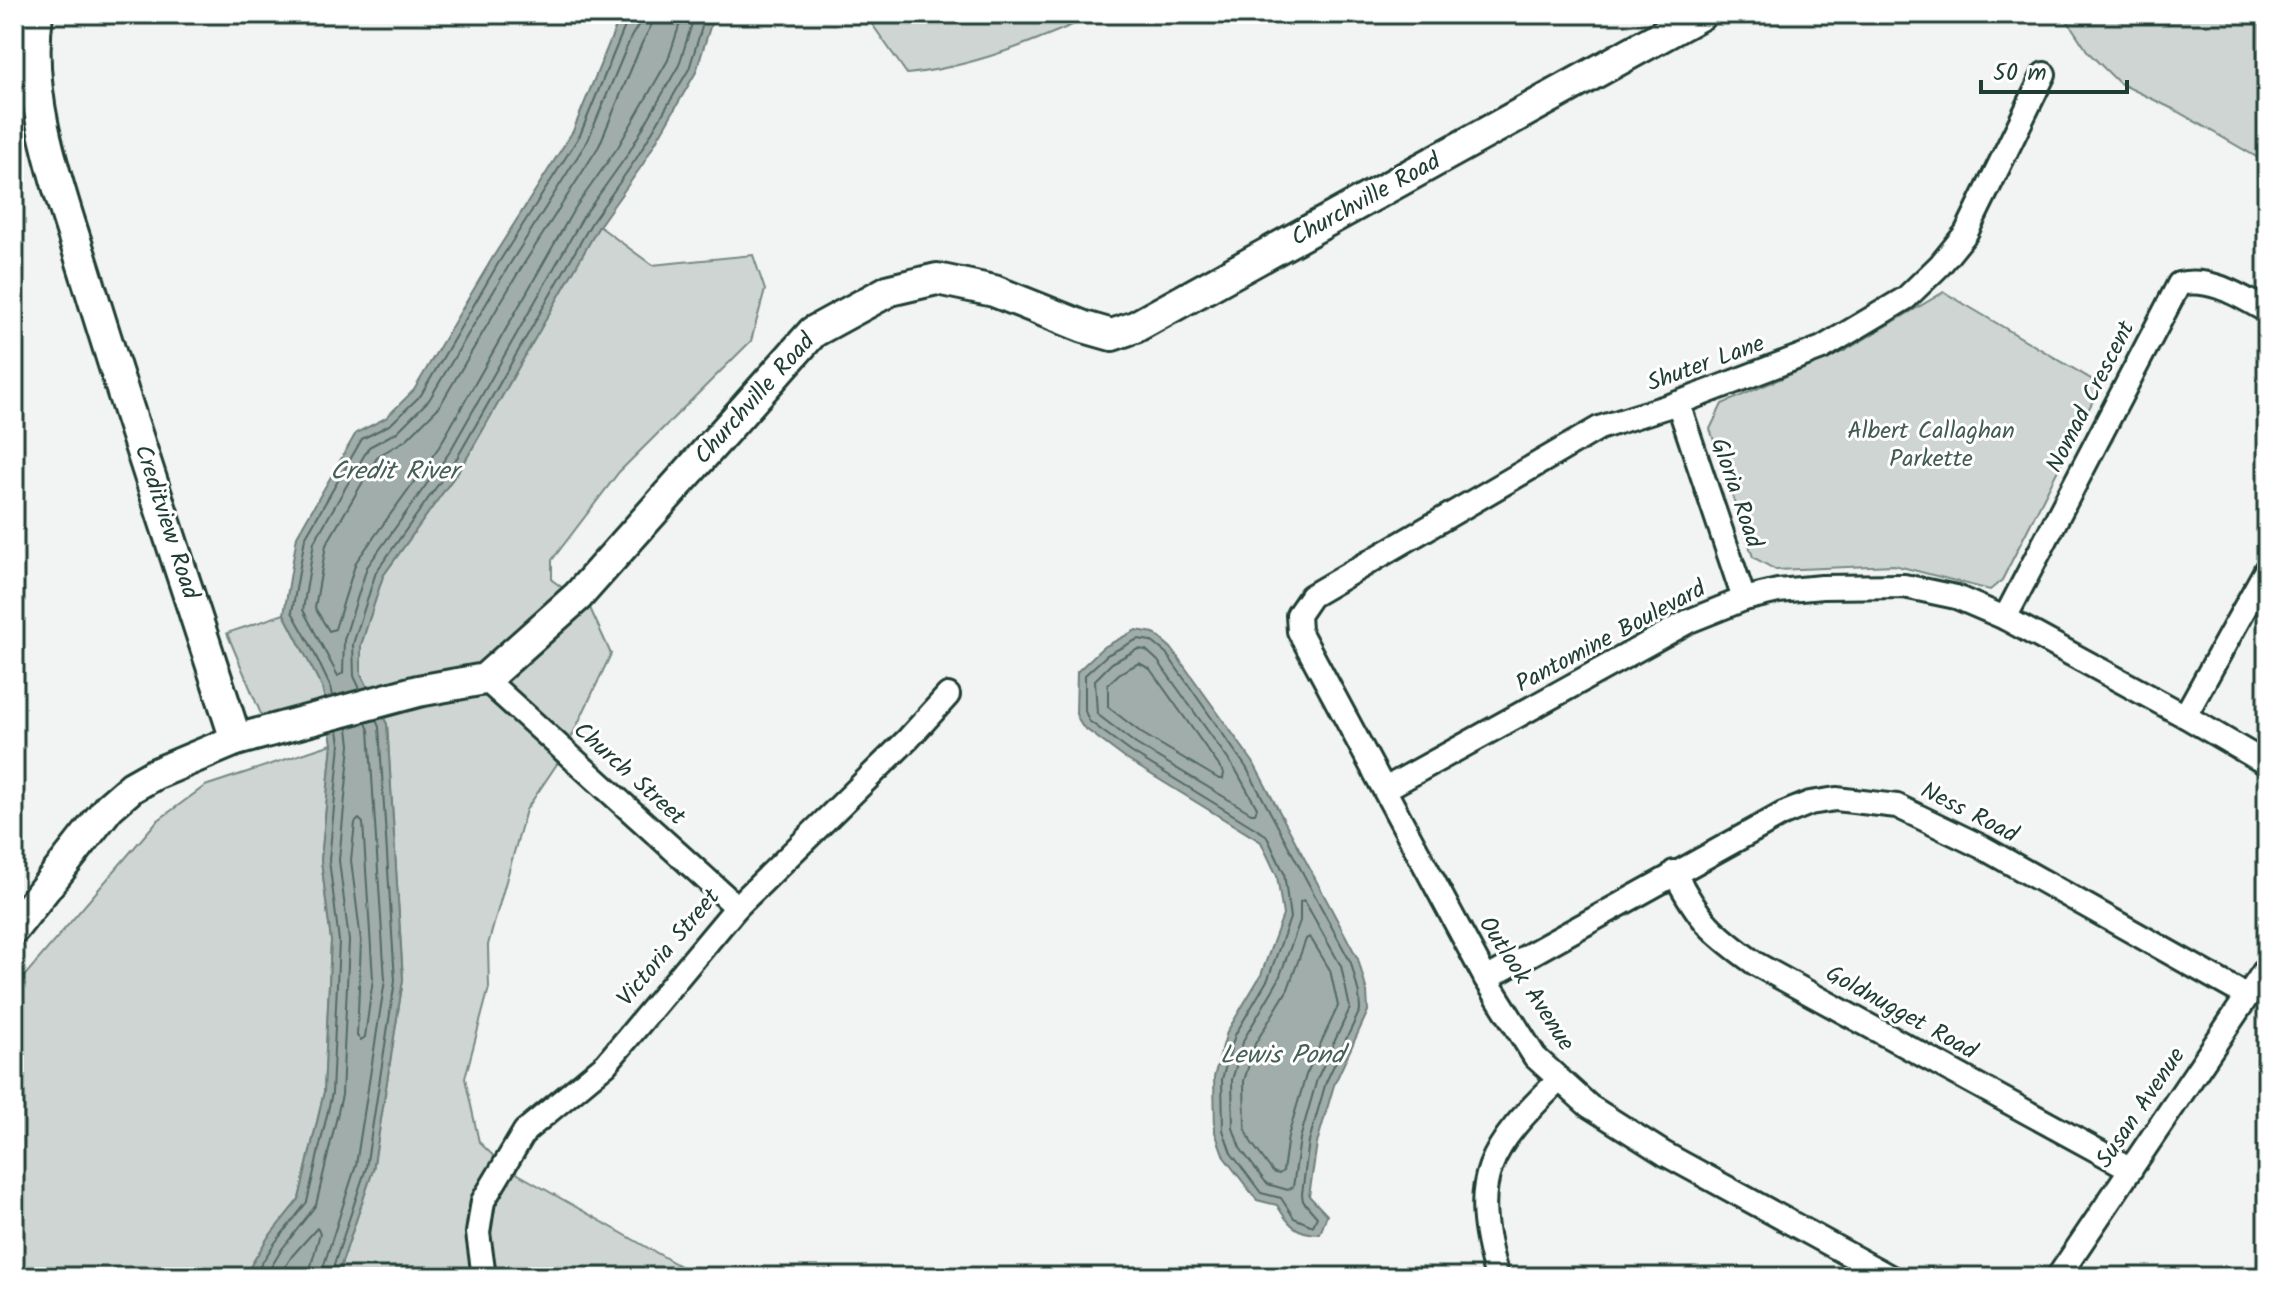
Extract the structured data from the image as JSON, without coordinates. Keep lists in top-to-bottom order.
{
  "streets": {
    "street": [
      "Churchville Road",
      "Shuter Lane",
      "Nomad Crescent",
      "Gloria Road",
      "Creditview Road",
      "Pantomine Boulevard",
      "Church Street",
      "Ness Road",
      "Victoria Street",
      "Outlook Avenue",
      "Goldnugget Road",
      "Susan Avenue"
    ]
  },
  "crossings": [
    ["Churchville Road", "Church Street"],
    ["Shuter Lane", "Gloria Road"],
    ["Shuter Lane", "Outlook Avenue"],
    ["Nomad Crescent", "Pantomine Boulevard"],
    ["Gloria Road", "Pantomine Boulevard"],
    ["Pantomine Boulevard", "Outlook Avenue"],
    ["Church Street", "Victoria Street"],
    ["Ness Road", "Outlook Avenue"],
    ["Ness Road", "Goldnugget Road"],
    ["Ness Road", "Susan Avenue"],
    ["Goldnugget Road", "Susan Avenue"]
  ],
  "water": ["Credit River", "Lewis Pond"],
  "parks": ["Albert Callaghan Parkette"],
  "scale_bar": "50 m"
}
